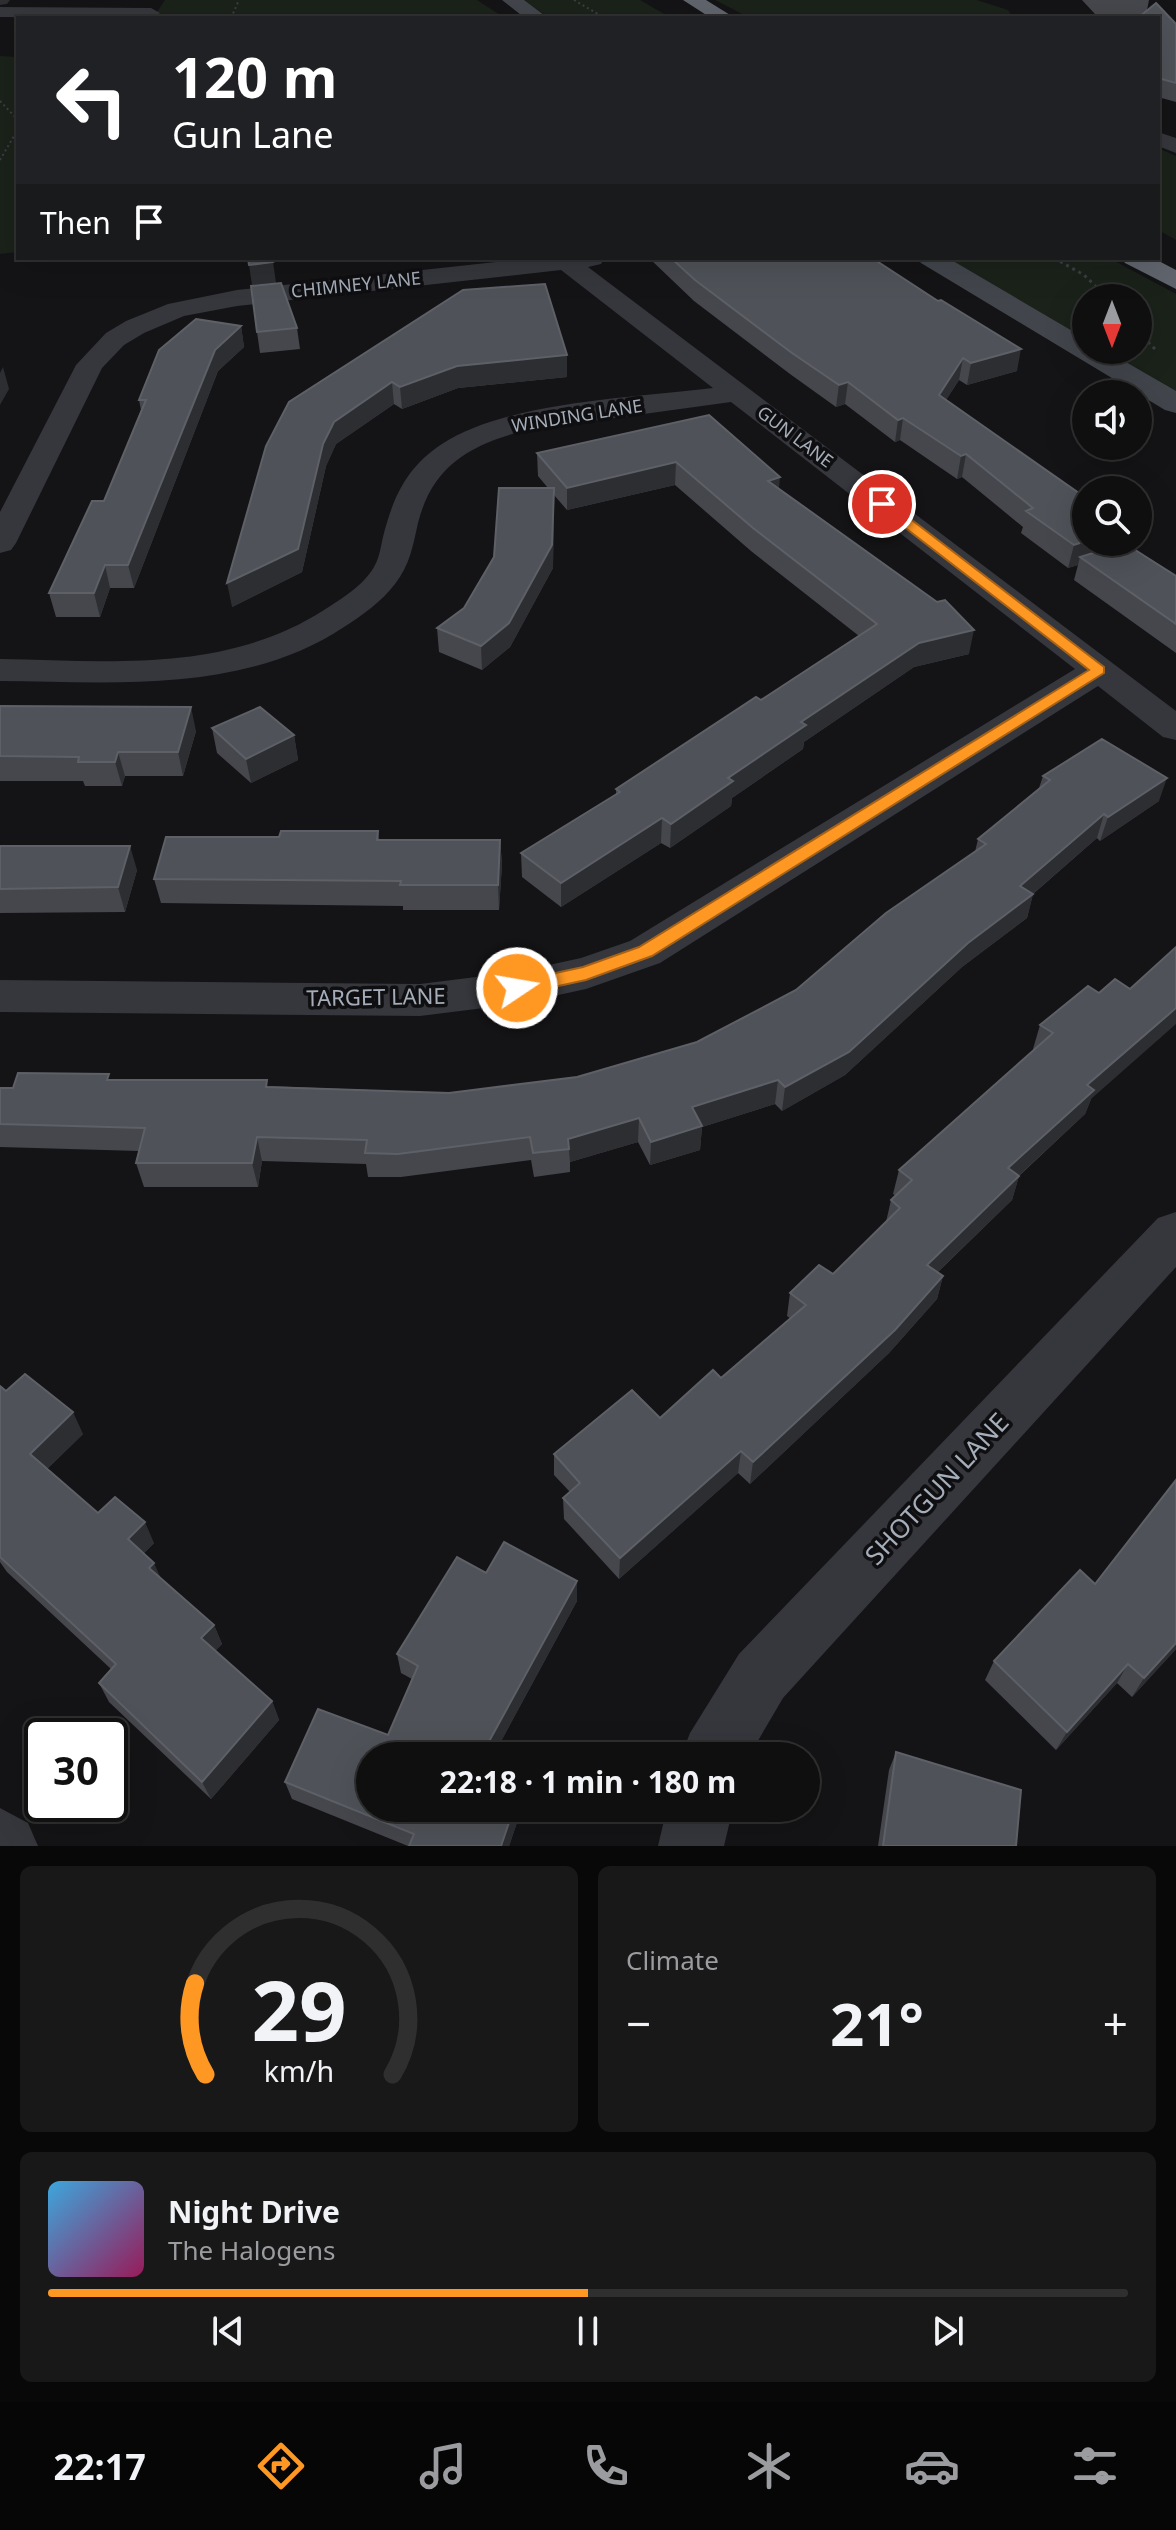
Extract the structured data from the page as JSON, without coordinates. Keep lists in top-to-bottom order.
{
  "streets": {
    "street": [
      "CHIMNEY LANE",
      "WINDING LANE",
      "GUN LANE",
      "TARGET LANE",
      "SHOTGUN LANE"
    ]
  },
  "crossings": [
    ["CHIMNEY LANE", "GUN LANE"],
    ["WINDING LANE", "GUN LANE"],
    ["GUN LANE", "TARGET LANE"]
  ],
  "north": "bottom",
  "page": {
    "turn": ["120 m", "Gun Lane"],
    "then": "Then",
    "limit": "30",
    "trip": "22:18 · 1 min · 180 m",
    "tile": "Climate",
    "heat": ["−", "21°", "+"],
    "song": ["Night Drive", "The Halogens"],
    "tabs": "22:17",
    "gauge": ["29", "km/h"]
  }
}
